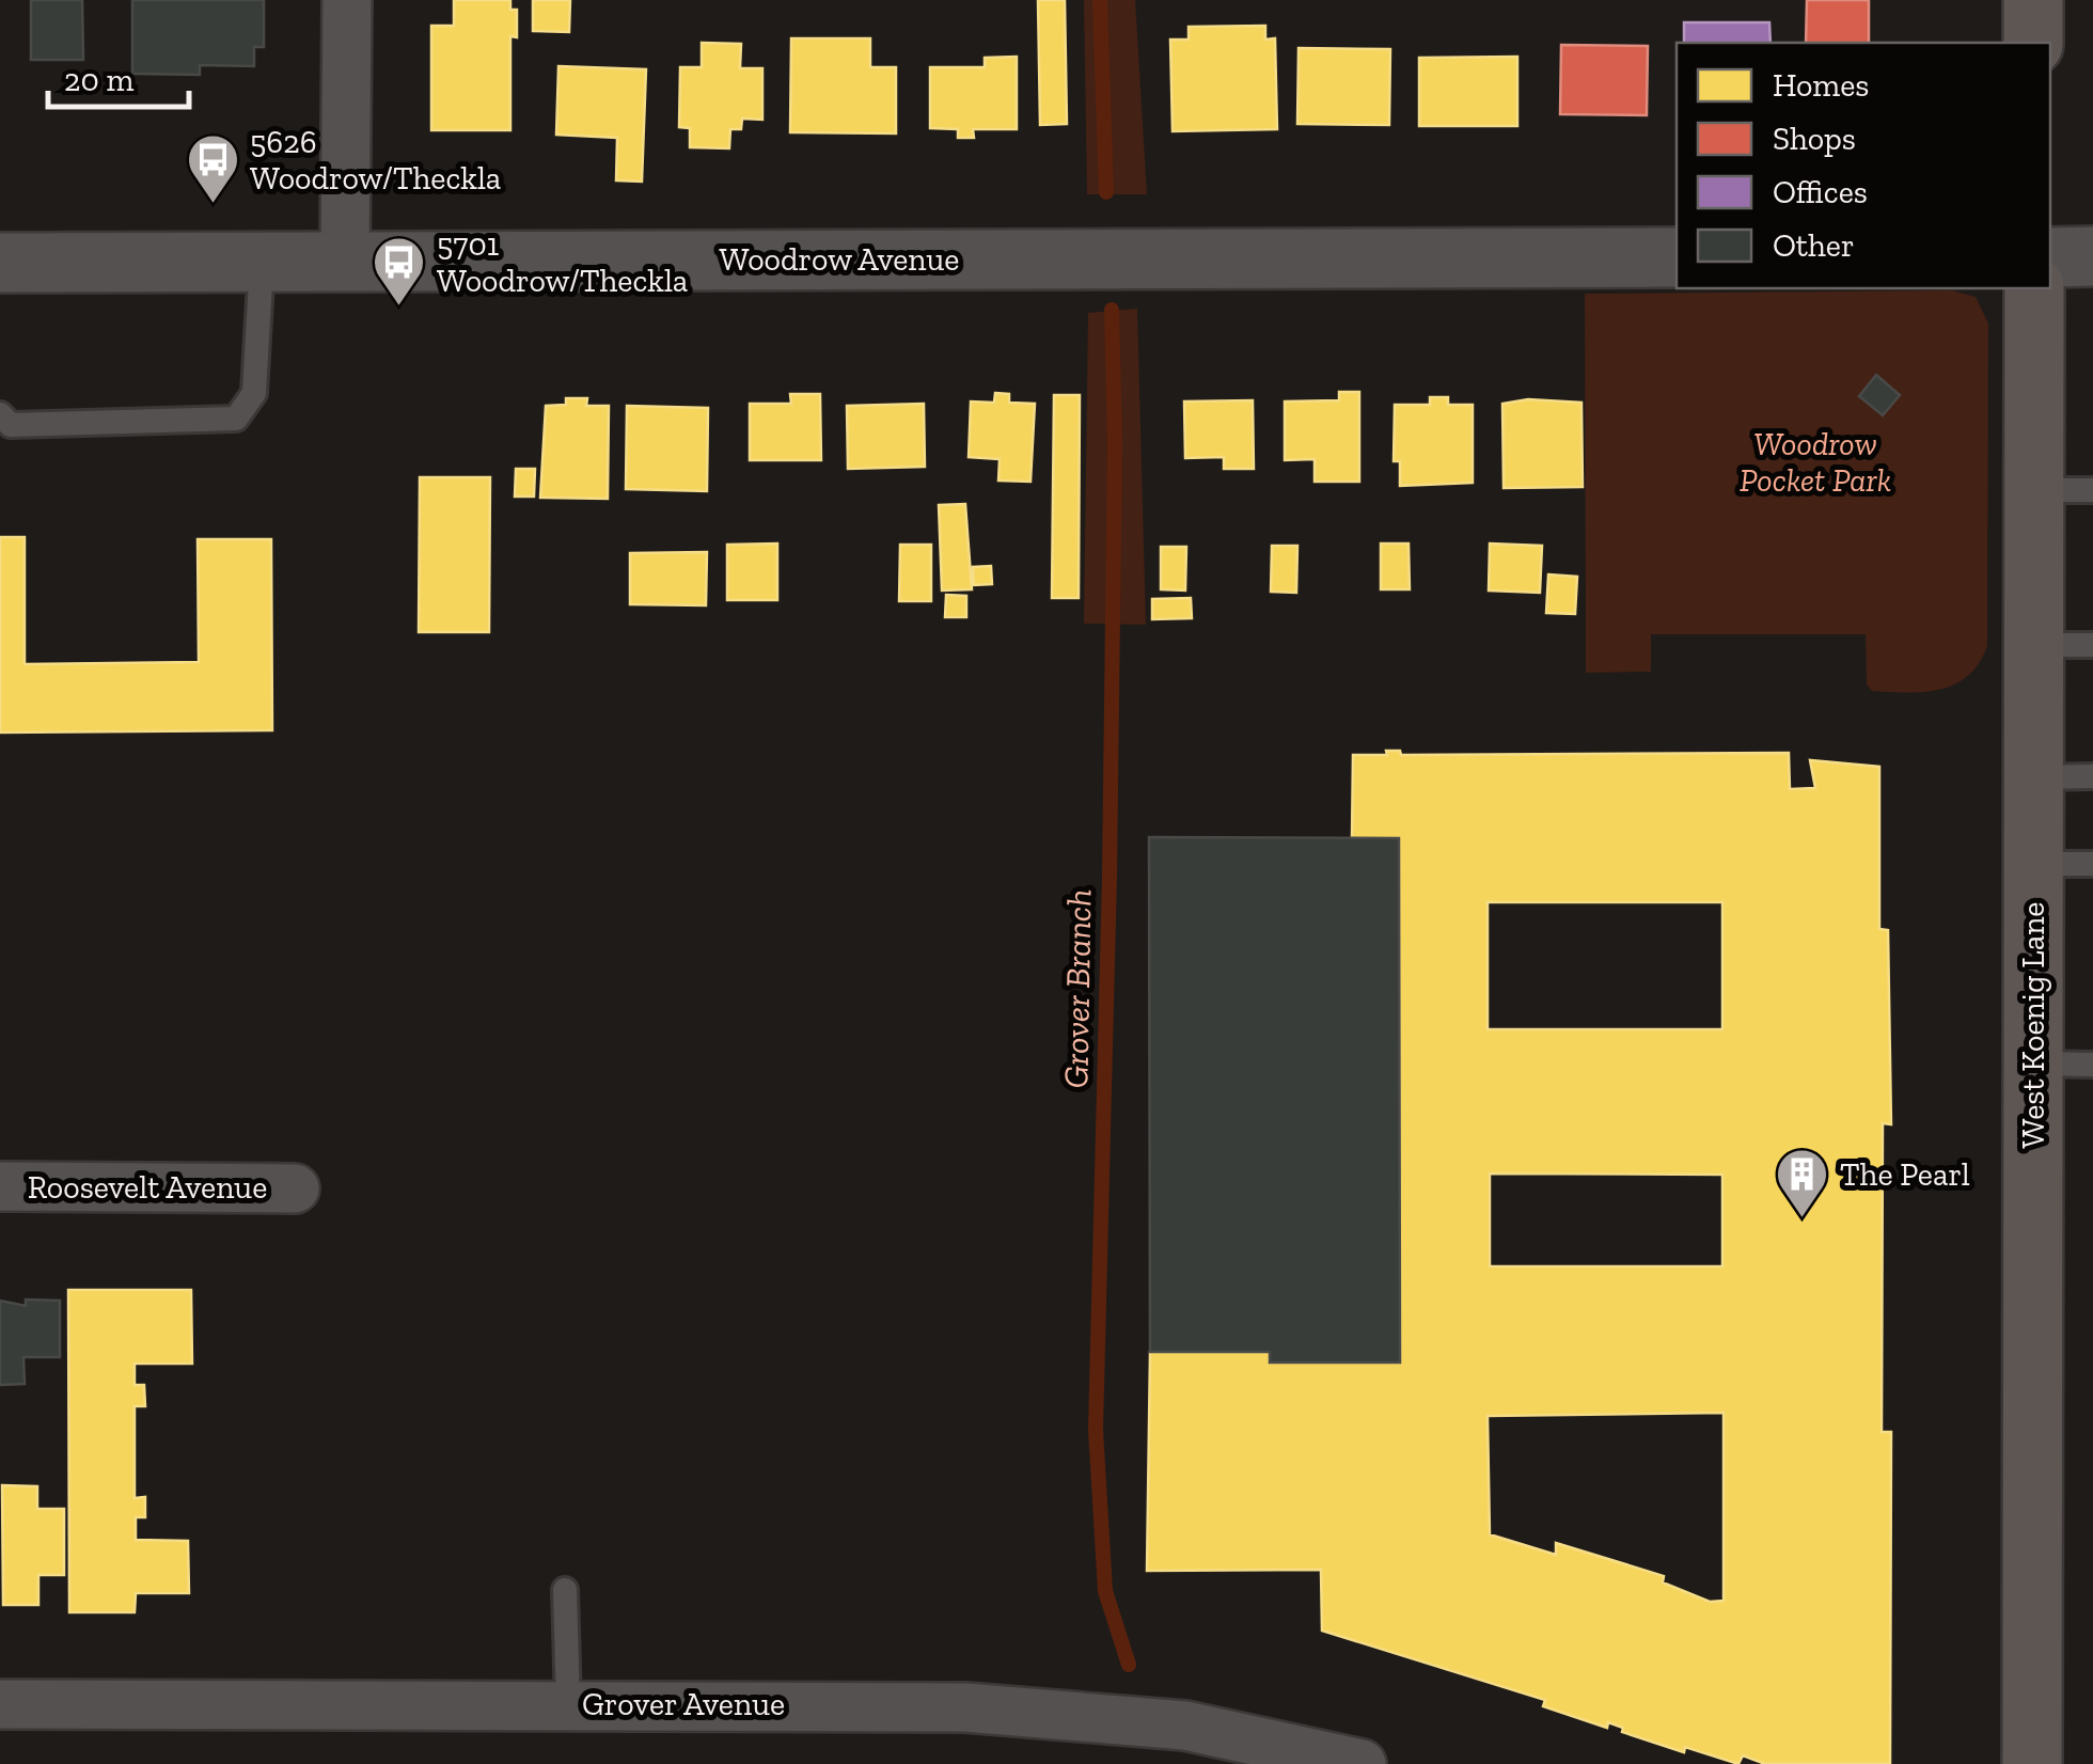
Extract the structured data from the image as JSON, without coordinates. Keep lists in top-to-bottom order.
{
  "streets": {
    "main road": ["West Koenig Lane"],
    "street": ["Woodrow Avenue", "Roosevelt Avenue", "Grover Avenue"]
  },
  "water": ["Grover Branch"],
  "parks": ["Woodrow Pocket Park"],
  "places": {
    "bus stop": ["5626 Woodrow/Theckla", "5701 Woodrow/Theckla"],
    "building": ["The Pearl"]
  },
  "legend": [
    "Homes",
    "Shops",
    "Offices",
    "Other"
  ],
  "scale_bar": "20 m"
}
